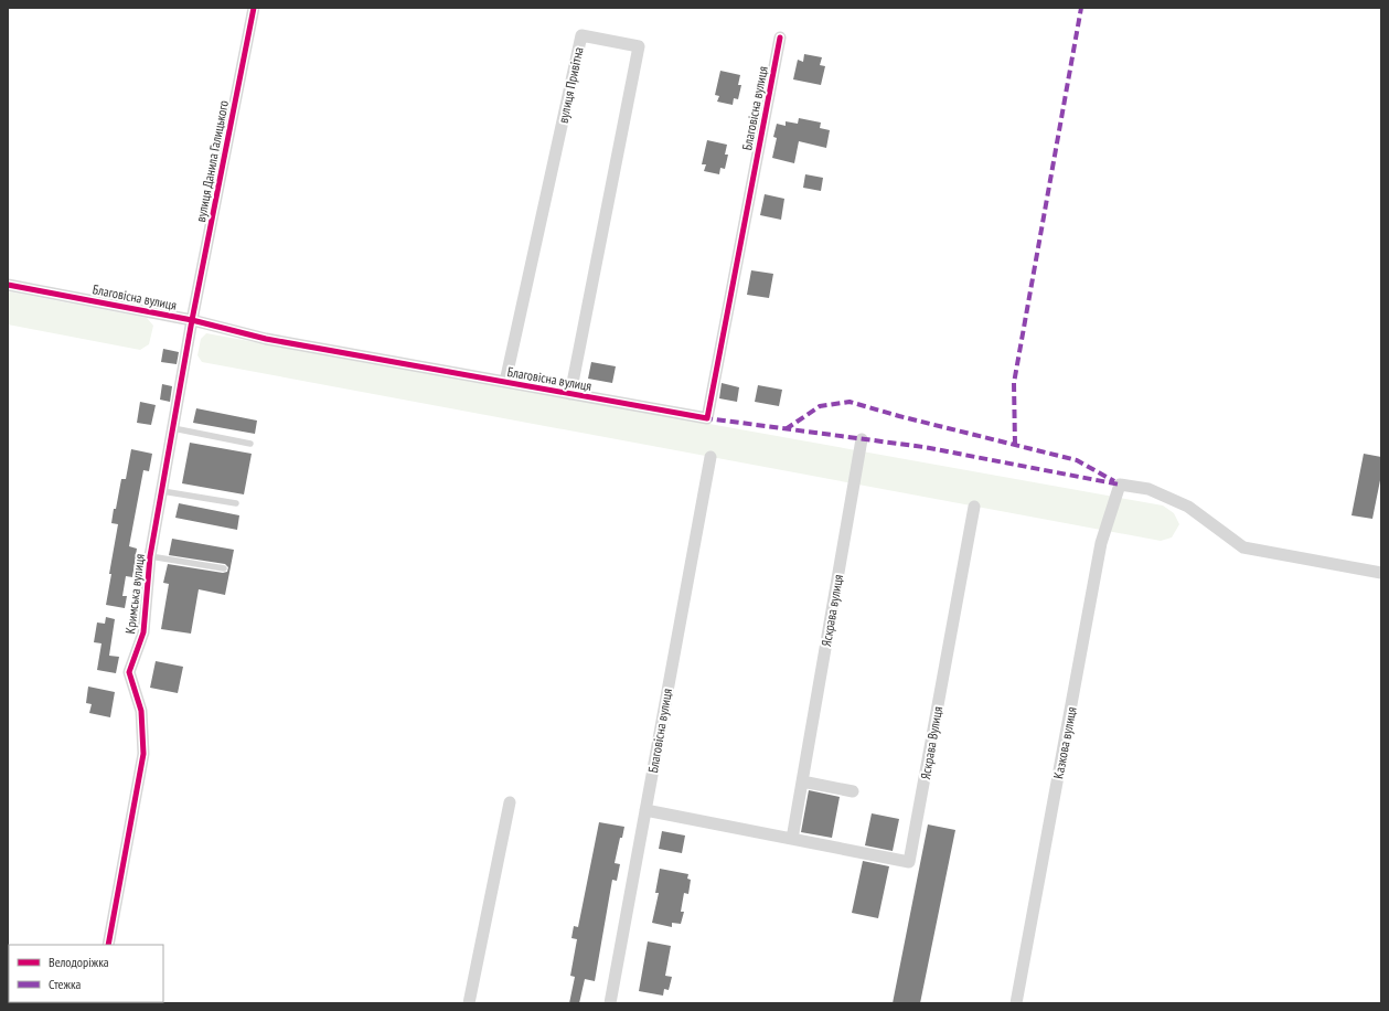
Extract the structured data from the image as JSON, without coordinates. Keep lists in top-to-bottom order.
{
  "streets": {
    "street": [
      "вулиця Привітна",
      "Благовісна вулиця",
      "вулиця Данила Галицького",
      "Кримська вулиця",
      "Яскрава вулиця",
      "Яскрава Вулиця",
      "Казкова вулиця"
    ]
  },
  "crossings": [
    ["вулиця Привітна", "Благовісна вулиця"],
    ["Благовісна вулиця", "вулиця Данила Галицького"],
    ["Благовісна вулиця", "Кримська вулиця"],
    ["вулиця Данила Галицького", "Кримська вулиця"],
    ["Яскрава вулиця", "Яскрава Вулиця"]
  ],
  "legend": ["Велодоріжка", "Стежка"]
}
